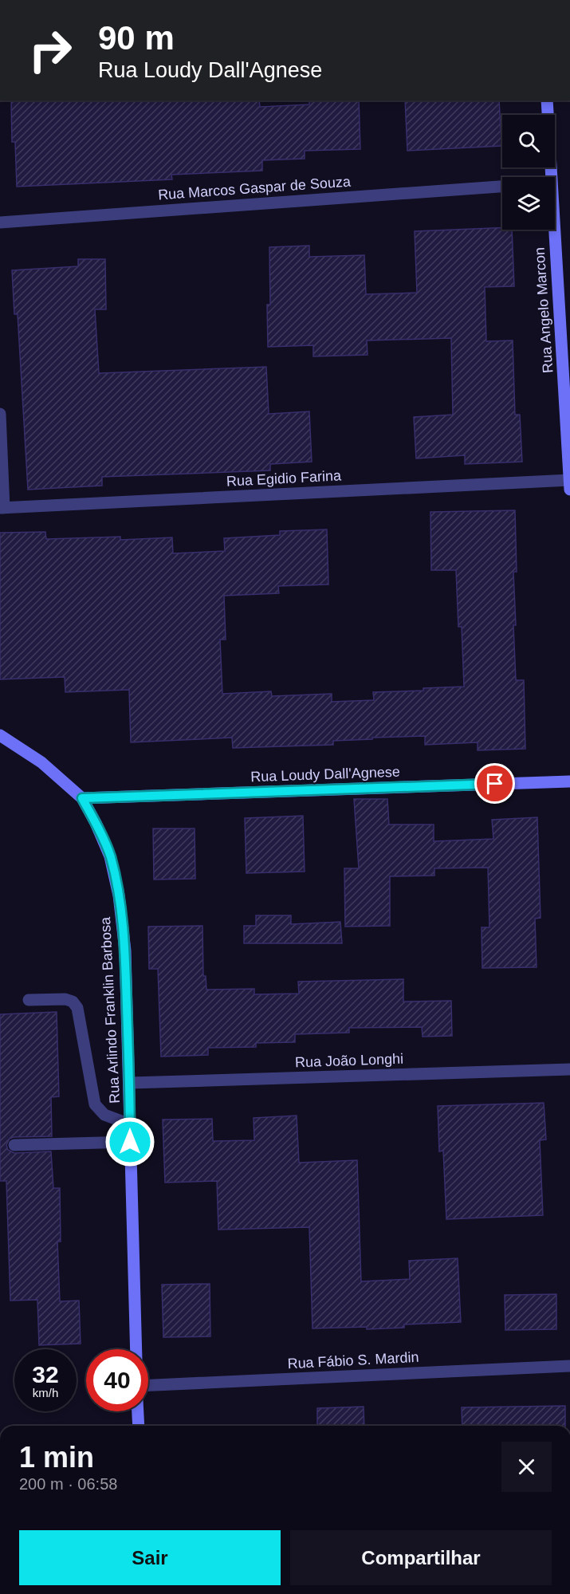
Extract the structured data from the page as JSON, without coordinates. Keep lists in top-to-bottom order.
{
  "streets": {
    "street": [
      "Rua Marcos Gaspar de Souza",
      "Rua Angelo Marcon",
      "Rua Egidio Farina",
      "Rua Loudy Dall'Agnese",
      "Rua Arlindo Franklin Barbosa",
      "Rua João Longhi",
      "Rua Fábio S. Mardin"
    ]
  },
  "crossings": [
    ["Rua Angelo Marcon", "Rua Egidio Farina"],
    ["Rua Loudy Dall'Agnese", "Rua Arlindo Franklin Barbosa"],
    ["Rua Arlindo Franklin Barbosa", "Rua João Longhi"]
  ],
  "page": {
    "turn": ["90 m", "Rua Loudy Dall'Agnese"],
    "speed": "32 km/h",
    "limit": "40",
    "heading": ["1 min", "200 m · 06:58"],
    "buttons": ["Sair", "Compartilhar"]
  }
}
